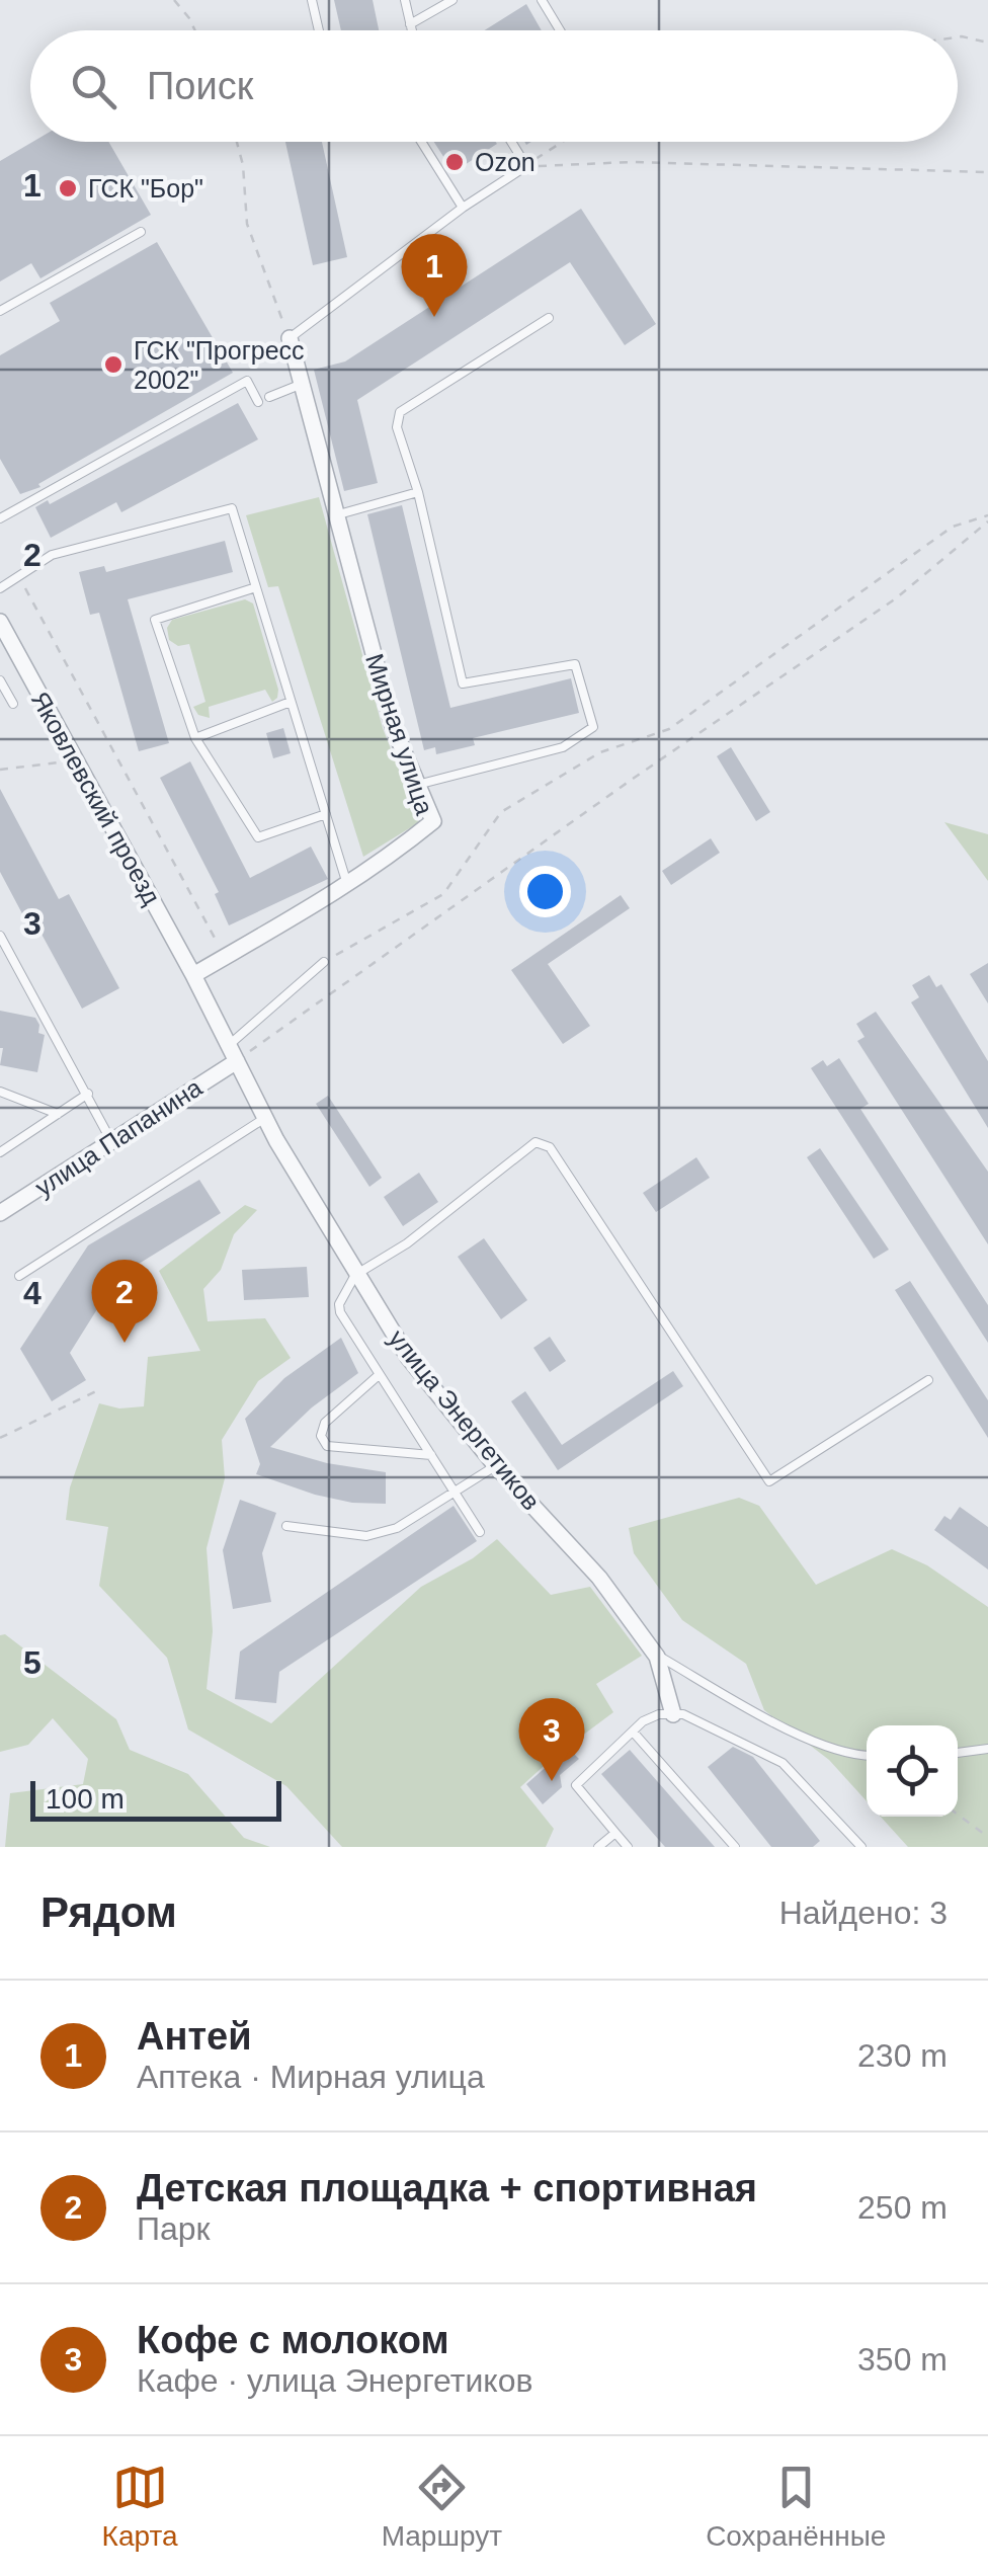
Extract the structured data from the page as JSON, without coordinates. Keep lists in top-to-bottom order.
{
  "streets": {
    "street": [
      "Мирная улица",
      "Яковлевский проезд",
      "улица Папанина",
      "улица Энергетиков"
    ]
  },
  "crossings": [
    ["Мирная улица", "Яковлевский проезд"],
    ["улица Папанина", "улица Энергетиков"]
  ],
  "places": ["Ozon", "ГСК \"Бор\"", "ГСК \"Прогресс 2002\""],
  "scale_bar": "100 m",
  "page": {
    "search": "Поиск",
    "pins": ["1", "2", "3"],
    "scale": "100 m",
    "heading": ["Рядом", "Найдено: 3"],
    "list": [
      {
        "mark": "1",
        "name": "Антей",
        "note": "Аптека · Мирная улица",
        "value": "230 m"
      },
      {
        "mark": "2",
        "name": "Детская площадка + спортивная",
        "note": "Парк",
        "value": "250 m"
      },
      {
        "mark": "3",
        "name": "Кофе с молоком",
        "note": "Кафе · улица Энергетиков",
        "value": "350 m"
      }
    ],
    "nav": ["Карта", "Маршрут", "Сохранённые"]
  },
  "grid": {
    "rows": [
      "1",
      "2",
      "3",
      "4",
      "5"
    ]
  }
}
